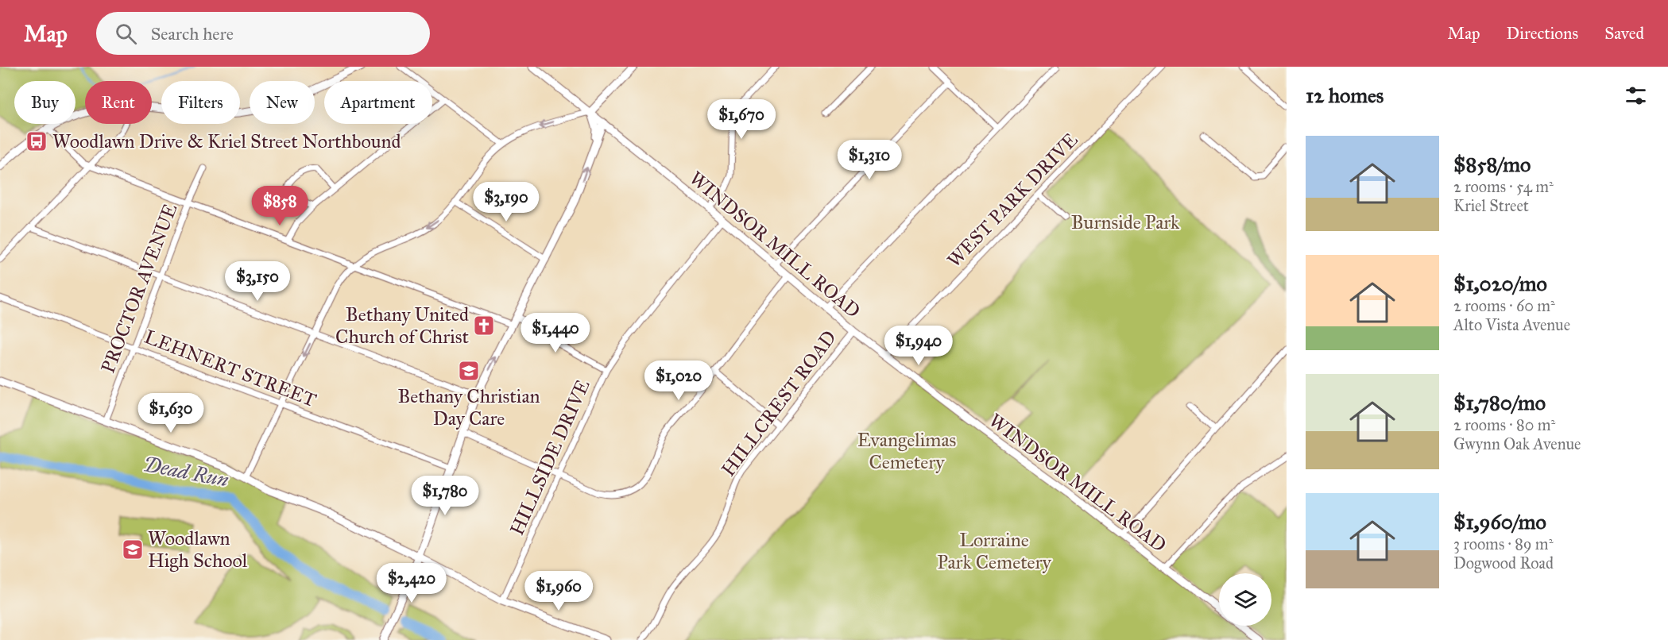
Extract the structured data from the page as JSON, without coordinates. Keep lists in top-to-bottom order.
{
  "streets": {
    "main road": ["WINDSOR MILL ROAD"],
    "street": [
      "WEST PARK DRIVE",
      "PROCTOR AVENUE",
      "LEHNERT STREET",
      "HILLCREST ROAD",
      "HILLSIDE DRIVE"
    ]
  },
  "crossings": [
    ["WEST PARK DRIVE", "WINDSOR MILL ROAD"],
    ["WINDSOR MILL ROAD", "HILLCREST ROAD"],
    ["WINDSOR MILL ROAD", "HILLSIDE DRIVE"],
    ["PROCTOR AVENUE", "LEHNERT STREET"]
  ],
  "water": ["Dead Run"],
  "parks": ["Burnside Park", "Evangelimas Cemetery", "Lorraine Park Cemetery"],
  "places": {
    "bus stop": ["Woodlawn Drive & Kriel Street Northbound"],
    "church": ["Bethany United Church of Christ"],
    "school or university": ["Bethany Christian Day Care", "Woodlawn High School"]
  },
  "page": {
    "header": "Map",
    "search": "Search here",
    "nav": ["Map", "Directions", "Saved"],
    "heading": "12 homes",
    "chip": [
      "Buy",
      "Rent",
      "Filters",
      "New",
      "Apartment"
    ],
    "price": [
      "$1,670",
      "$1,310",
      "$3,190",
      "$858",
      "$3,150",
      "$1,440",
      "$1,940",
      "$1,020",
      "$1,630",
      "$1,780",
      "$2,420",
      "$1,960"
    ],
    "list": [
      {
        "name": "$858/mo",
        "note": "2 rooms · 54 m² · Kriel Street"
      },
      {
        "name": "$1,020/mo",
        "note": "2 rooms · 60 m² · Alto Vista Avenue"
      },
      {
        "name": "$1,780/mo",
        "note": "2 rooms · 80 m² · Gwynn Oak Avenue"
      },
      {
        "name": "$1,960/mo",
        "note": "3 rooms · 89 m² · Dogwood Road"
      }
    ]
  }
}
